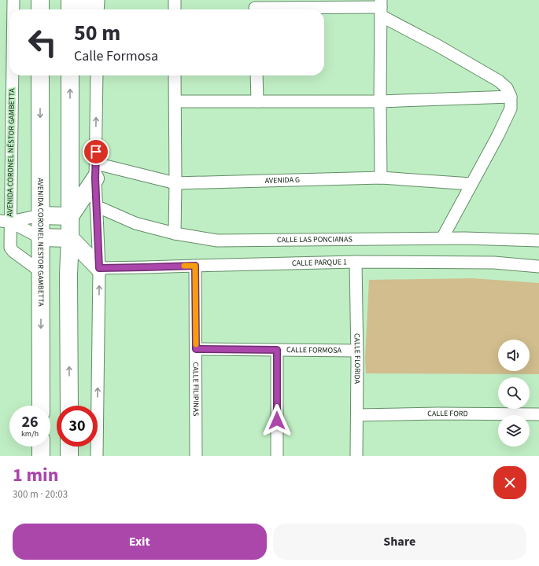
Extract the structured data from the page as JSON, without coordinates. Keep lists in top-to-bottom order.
{
  "streets": {
    "highway": ["AVENIDA CORONEL NESTOR GAMBETTA"],
    "street": [
      "AVENIDA CORONEL NÉSTOR GAMBETTA",
      "AVENIDA G",
      "CALLE LAS PONCIANAS",
      "CALLE PARQUE 1",
      "CALLE FORMOSA",
      "CALLE FLORIDA",
      "CALLE FILIPINAS",
      "CALLE FORD"
    ]
  },
  "crossings": [
    ["AVENIDA CORONEL NÉSTOR GAMBETTA", "AVENIDA CORONEL NESTOR GAMBETTA"],
    ["CALLE PARQUE 1", "CALLE FLORIDA"],
    ["CALLE PARQUE 1", "CALLE FILIPINAS"],
    ["CALLE FORMOSA", "CALLE FLORIDA"],
    ["CALLE FORMOSA", "CALLE FILIPINAS"],
    ["CALLE FLORIDA", "CALLE FORD"]
  ],
  "page": {
    "turn": ["50 m", "Calle Formosa"],
    "speed": "26 km/h",
    "limit": "30",
    "heading": ["1 min", "300 m · 20:03"],
    "buttons": ["Exit", "Share"]
  }
}
